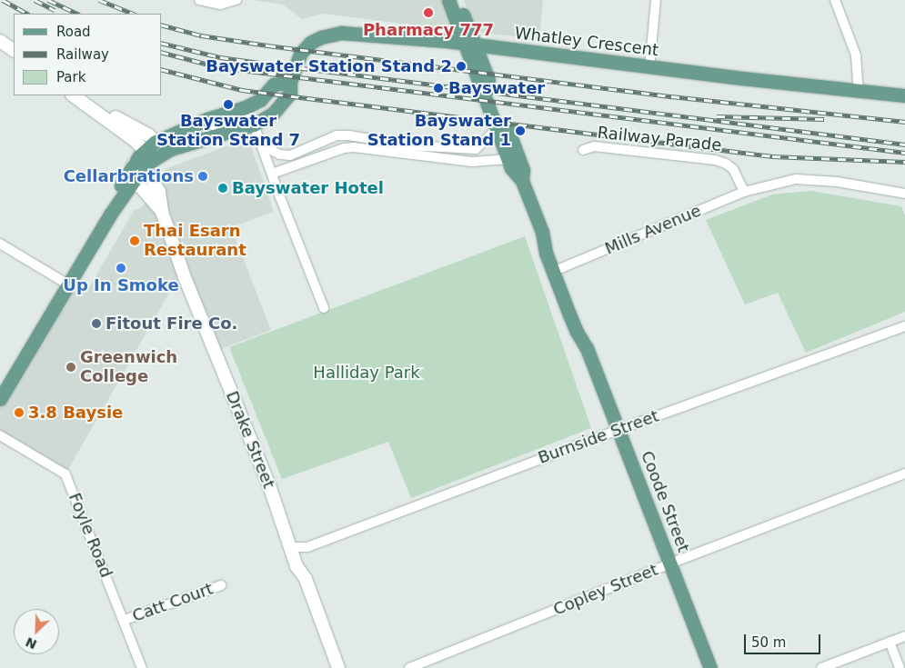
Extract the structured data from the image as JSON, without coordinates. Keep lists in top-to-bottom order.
{
  "streets": {
    "main road": ["Whatley Crescent", "Coode Street"],
    "street": [
      "Railway Parade",
      "Mills Avenue",
      "Burnside Street",
      "Drake Street",
      "Foyle Road",
      "Copley Street",
      "Catt Court"
    ]
  },
  "crossings": [
    ["Whatley Crescent", "Coode Street"],
    ["Railway Parade", "Mills Avenue"],
    ["Mills Avenue", "Coode Street"],
    ["Burnside Street", "Drake Street"],
    ["Burnside Street", "Coode Street"],
    ["Coode Street", "Copley Street"],
    ["Foyle Road", "Catt Court"]
  ],
  "parks": ["Halliday Park"],
  "places": [
    "Pharmacy 777",
    "Bayswater Station Stand 2",
    "Bayswater",
    "Bayswater Station Stand 7",
    "Bayswater Station Stand 1",
    "Cellarbrations",
    "Bayswater Hotel",
    "Thai Esarn Restaurant",
    "Up In Smoke",
    "Fitout Fire Co.",
    "Greenwich College",
    "3.8 Baysie"
  ],
  "legend": ["Road", "Railway", "Park"],
  "scale_bar": "50 m",
  "north": "bottom left"
}
